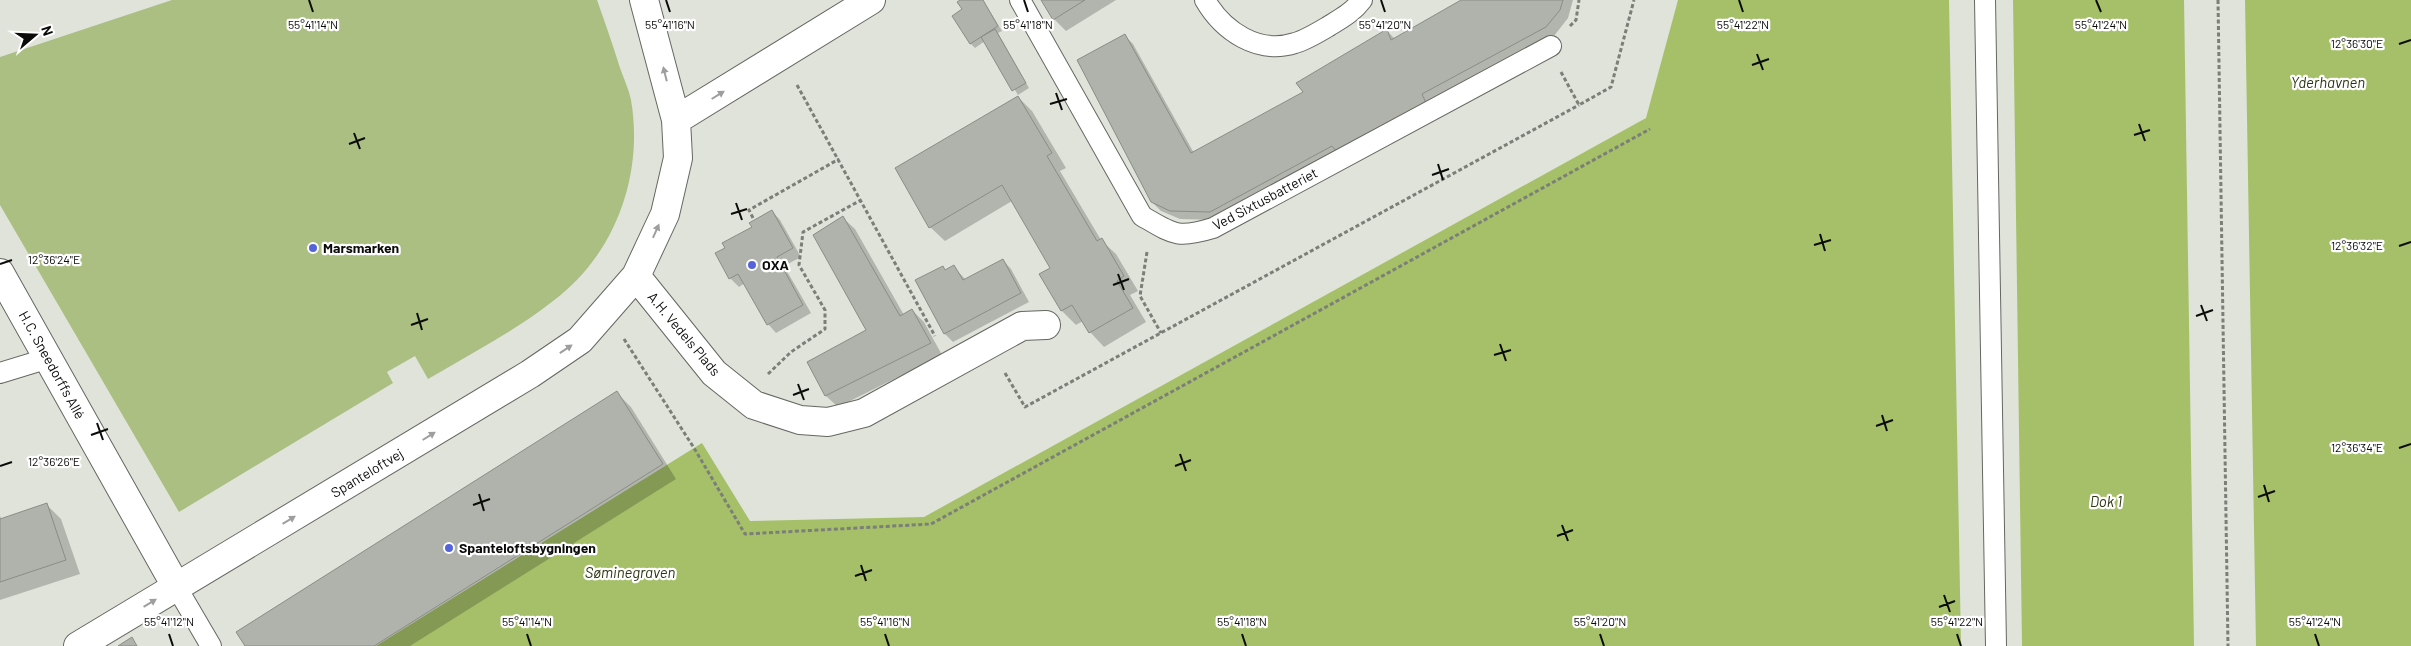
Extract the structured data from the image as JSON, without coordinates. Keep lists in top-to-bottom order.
{
  "streets": {
    "street": ["A.H. Vedels Plads", "H.C. Sneedorffs Allé", "Spanteloftvej"],
    "lane": ["Ved Sixtusbatteriet"]
  },
  "crossings": [
    ["A.H. Vedels Plads", "Spanteloftvej"],
    ["H.C. Sneedorffs Allé", "Spanteloftvej"]
  ],
  "one_way": ["Spanteloftvej"],
  "water": ["Yderhavnen", "Dok 1", "Søminegraven"],
  "places": ["Marsmarken", "OXA", "Spanteloftsbygningen"],
  "north": "right",
  "coordinates": [
    "55°41'14\"N",
    "55°41'18\"N",
    "55°41'16\"N",
    "55°41'20\"N",
    "55°41'22\"N",
    "55°41'24\"N",
    "12°36'30\"E",
    "12°36'32\"E",
    "12°36'24\"E",
    "12°36'34\"E",
    "12°36'26\"E",
    "55°41'12\"N"
  ]
}
